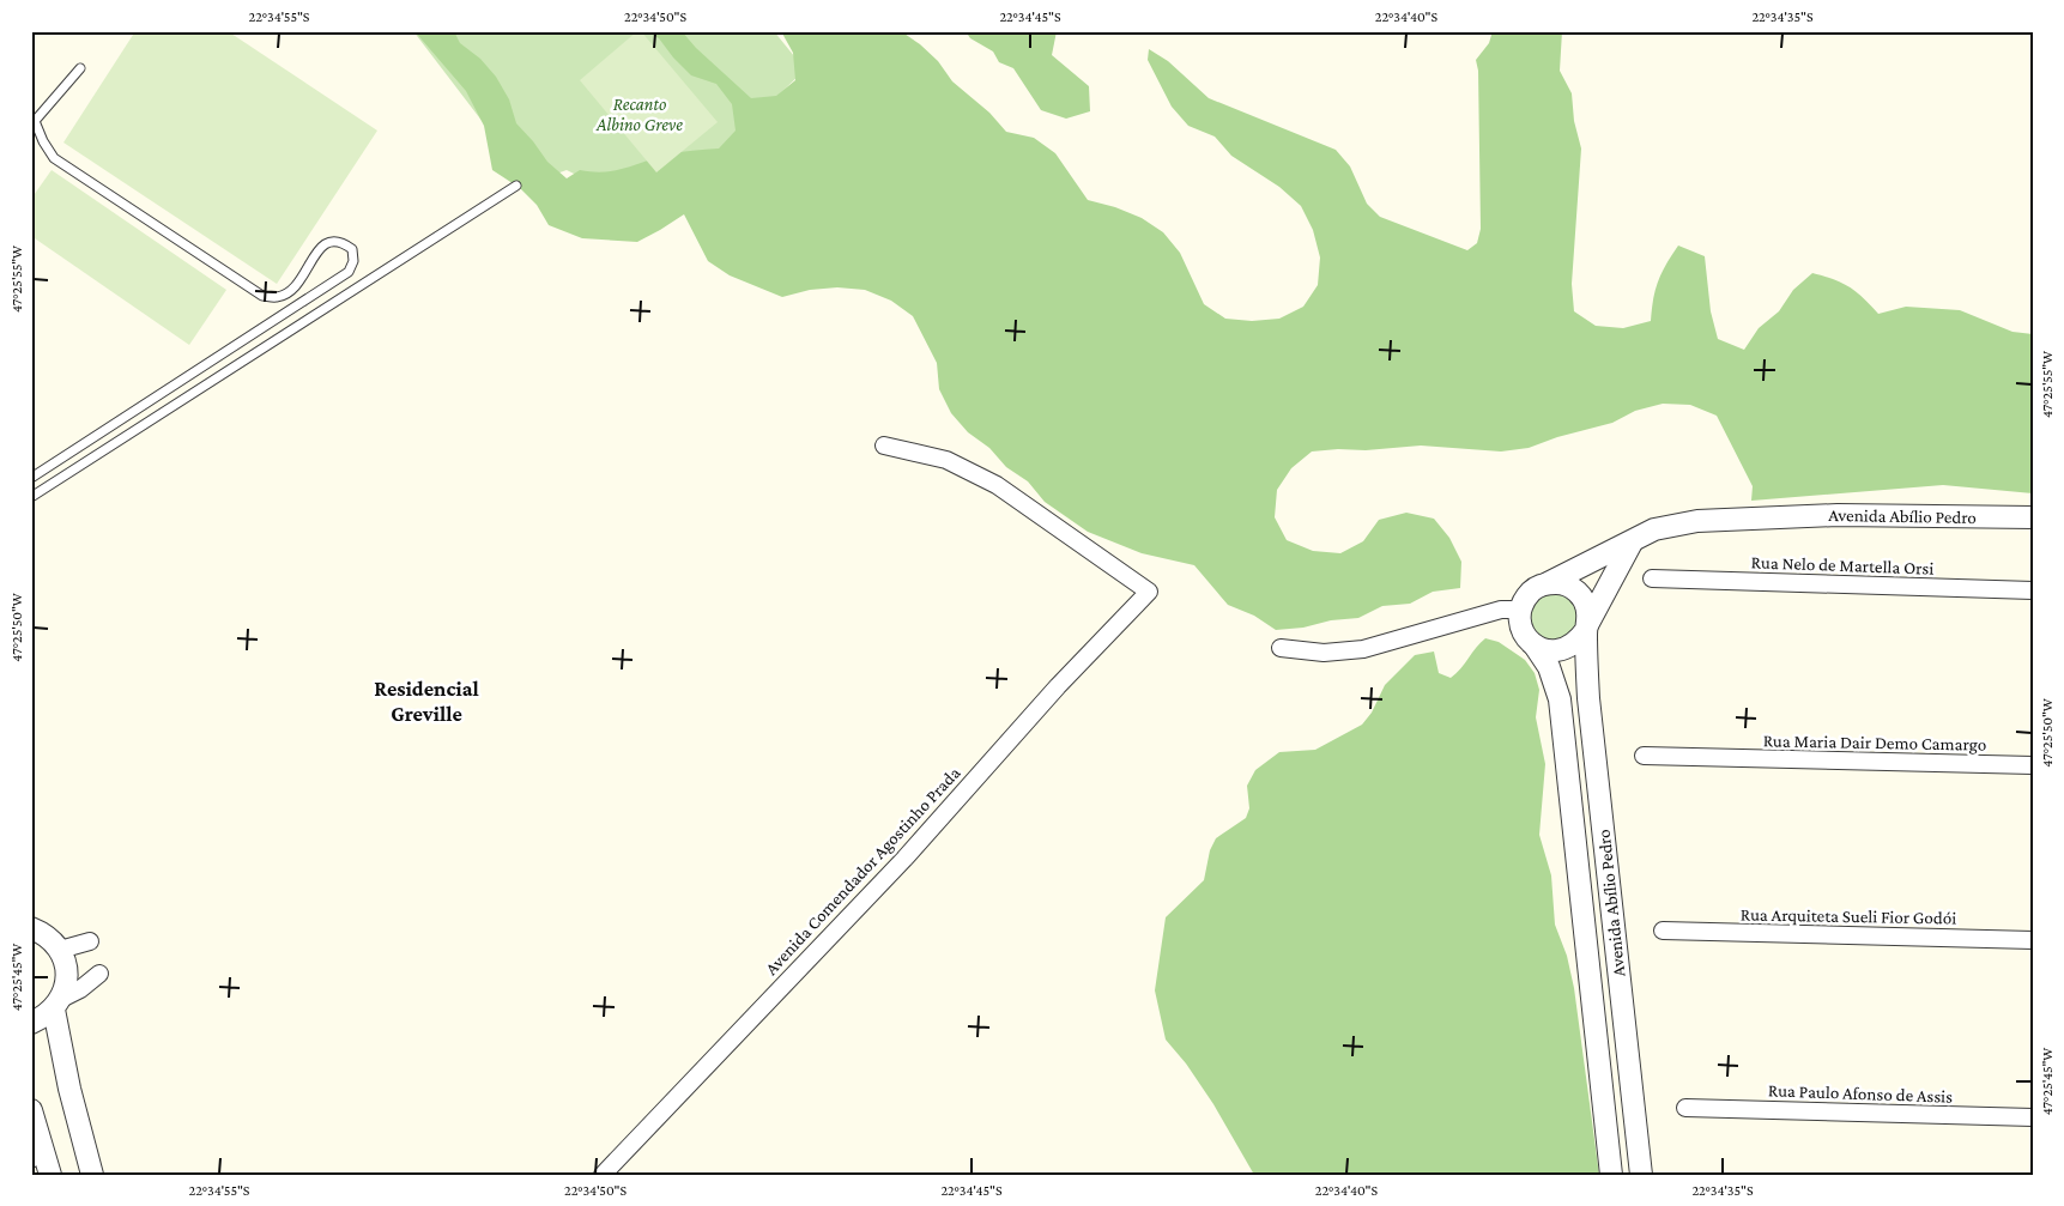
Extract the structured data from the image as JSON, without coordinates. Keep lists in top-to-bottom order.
{
  "streets": {
    "street": [
      "Avenida Abílio Pedro",
      "Rua Nelo de Martella Orsi",
      "Rua Maria Dair Demo Camargo",
      "Avenida Comendador Agostinho Prada",
      "Rua Arquiteta Sueli Fior Godói",
      "Rua Paulo Afonso de Assis"
    ]
  },
  "districts": ["Residencial Greville"],
  "parks": ["Recanto Albino Greve"],
  "coordinates": [
    "22°34'55\"S",
    "22°34'50\"S",
    "22°34'45\"S",
    "22°34'40\"S",
    "22°34'35\"S",
    "47°25'55\"W",
    "47°25'50\"W",
    "47°25'45\"W"
  ]
}
